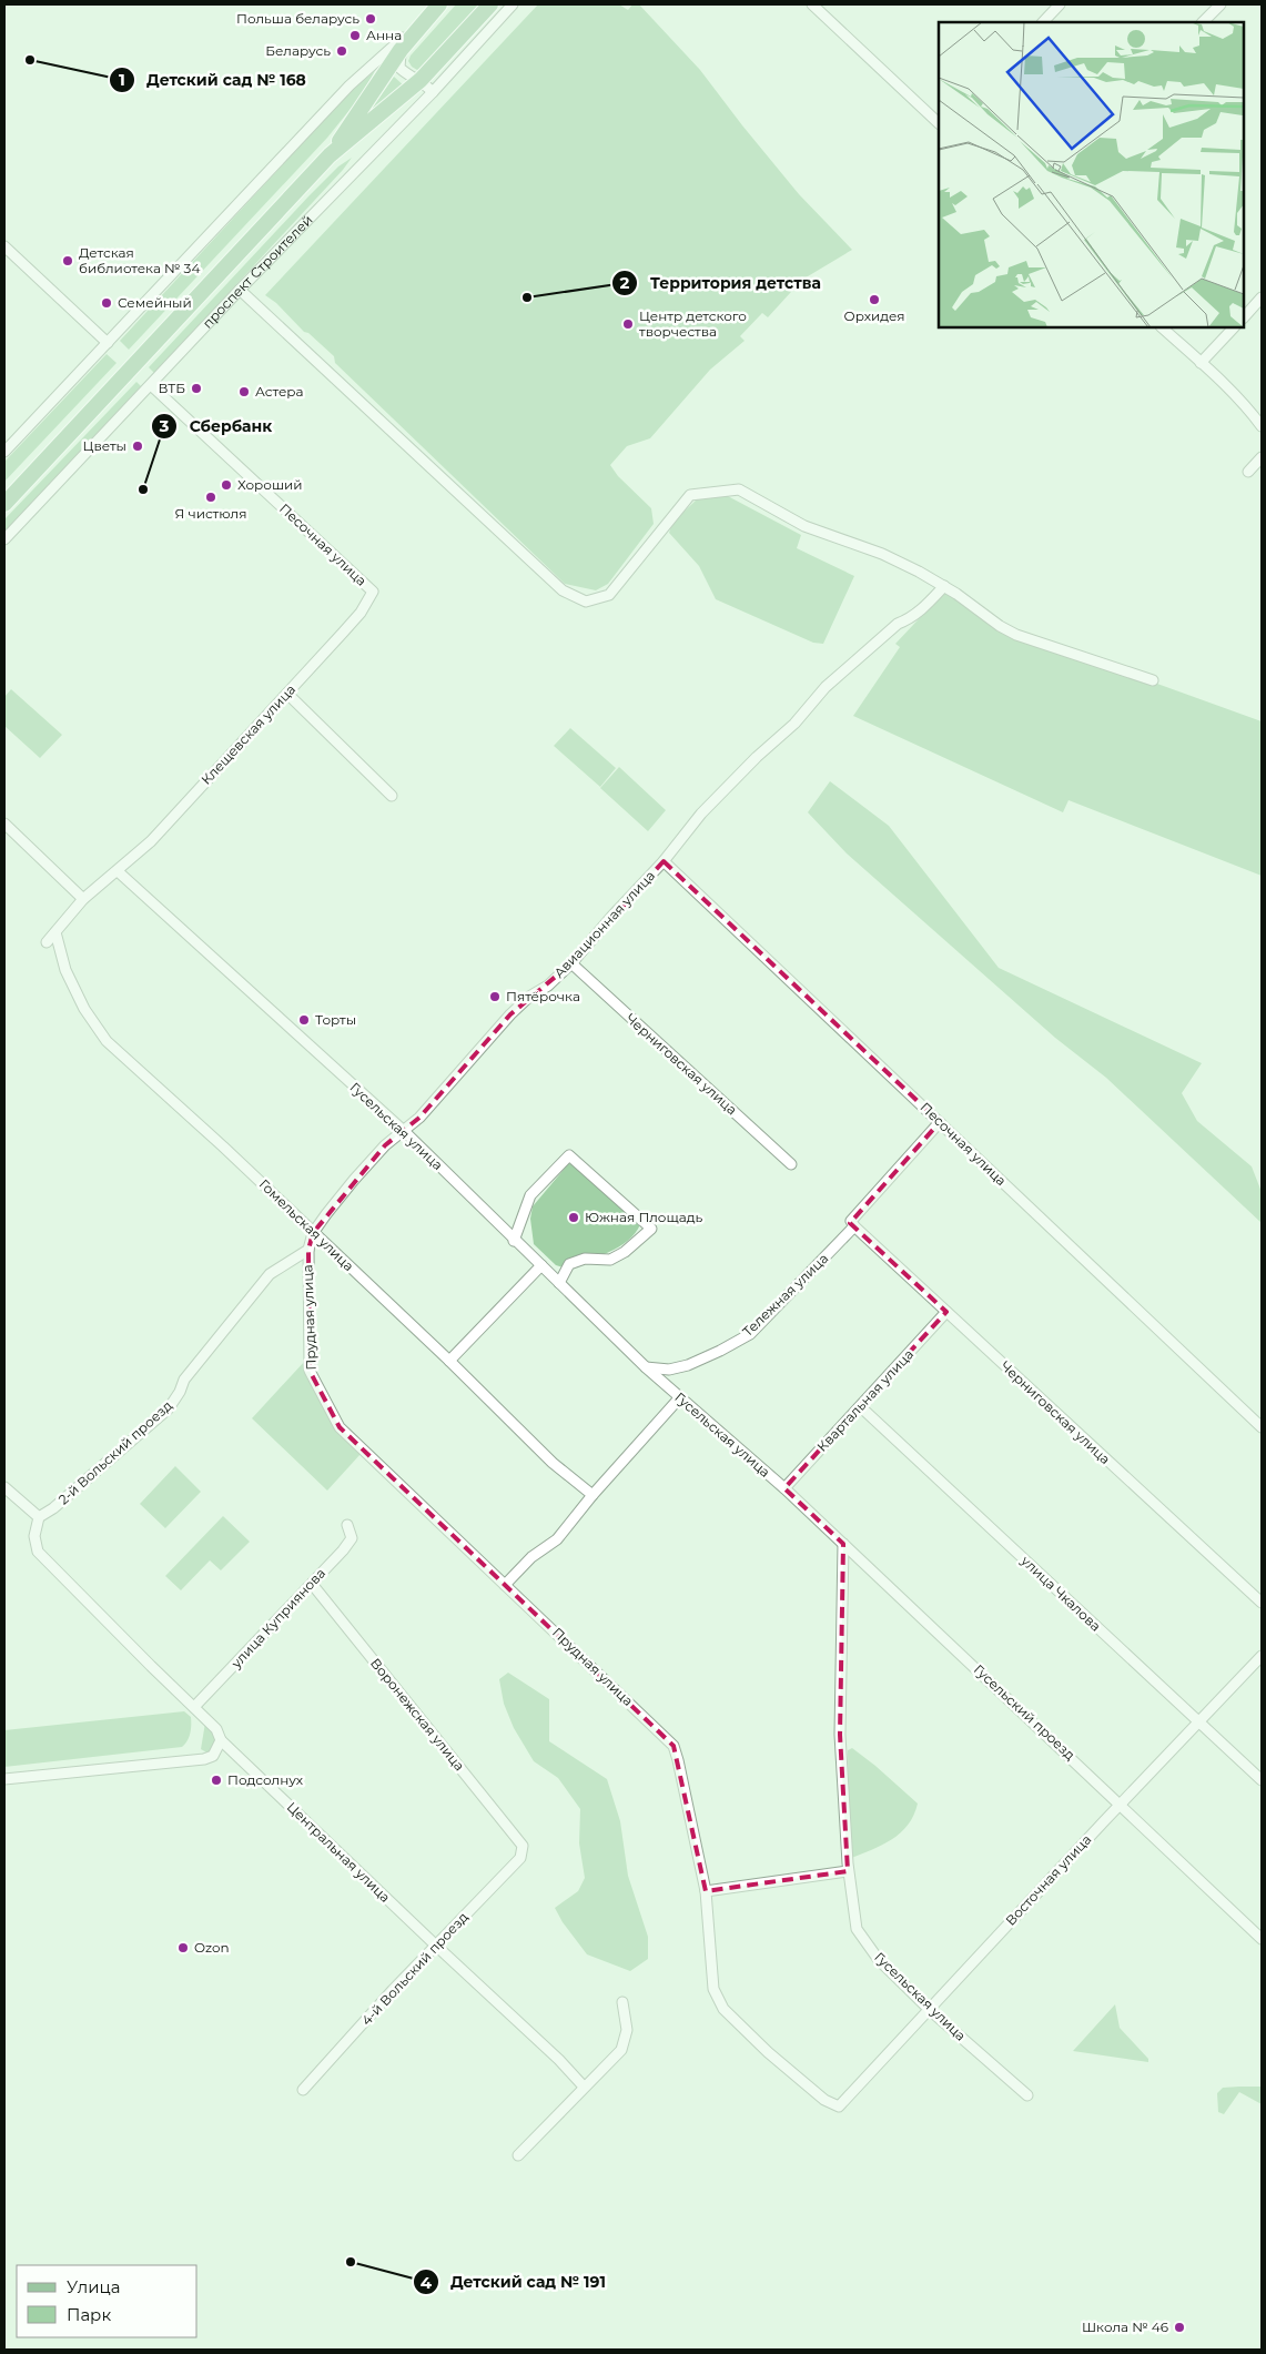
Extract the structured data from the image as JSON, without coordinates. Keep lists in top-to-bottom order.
{
  "streets": {
    "main road": ["проспект Строителей"],
    "street": [
      "Песочная улица",
      "Клещевская улица",
      "Авиационная улица",
      "Черниговская улица",
      "Гусельская улица",
      "Гомельская улица",
      "Тележная улица",
      "Прудная улица",
      "Квартальная улица",
      "2-й Вольский проезд",
      "улица Чкалова",
      "улица Куприянова",
      "Гусельский проезд",
      "Воронежская улица",
      "Центральная улица",
      "Восточная улица",
      "4-й Вольский проезд"
    ]
  },
  "crossings": [
    ["проспект Строителей", "Песочная улица"],
    ["Песочная улица", "Клещевская улица"],
    ["Песочная улица", "Авиационная улица"],
    ["Песочная улица", "Тележная улица"],
    ["Клещевская улица", "Гусельская улица"],
    ["Авиационная улица", "Черниговская улица"],
    ["Авиационная улица", "Гусельская улица"],
    ["Авиационная улица", "Гомельская улица"],
    ["Черниговская улица", "Тележная улица"],
    ["Черниговская улица", "Квартальная улица"],
    ["Гусельская улица", "Тележная улица"],
    ["Гусельская улица", "Квартальная улица"],
    ["Гусельская улица", "Гусельский проезд"],
    ["Гусельская улица", "Восточная улица"],
    ["Прудная улица", "2-й Вольский проезд"],
    ["Прудная улица", "Восточная улица"],
    ["Квартальная улица", "улица Чкалова"],
    ["Квартальная улица", "Гусельский проезд"],
    ["2-й Вольский проезд", "Центральная улица"],
    ["улица Чкалова", "Восточная улица"],
    ["улица Куприянова", "Воронежская улица"],
    ["улица Куприянова", "Центральная улица"],
    ["Гусельский проезд", "Восточная улица"],
    ["Воронежская улица", "4-й Вольский проезд"],
    ["Центральная улица", "4-й Вольский проезд"]
  ],
  "places": [
    "Польша беларусь",
    "Анна",
    "Беларусь",
    "Детский сад № 168",
    "Детская библиотека № 34",
    "Территория детства",
    "Орхидея",
    "Семейный",
    "Центр детского творчества",
    "ВТБ",
    "Астера",
    "Цветы",
    "Хороший",
    "Сбербанк",
    "Я чистюля",
    "Пятёрочка",
    "Торты",
    "Южная Площадь",
    "Подсолнух",
    "Ozon",
    "Детский сад № 191",
    "Школа № 46"
  ],
  "legend": ["Улица", "Парк"]
}
